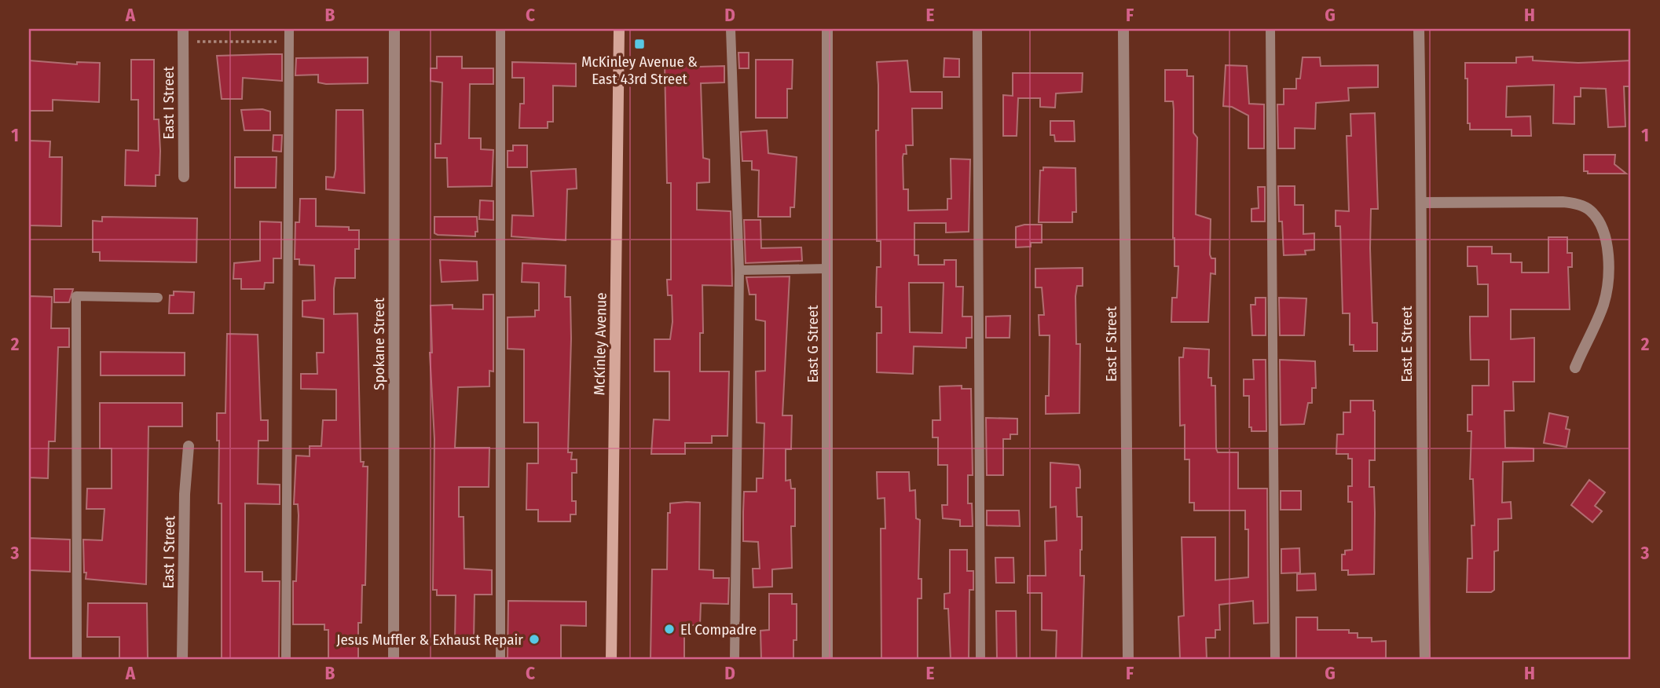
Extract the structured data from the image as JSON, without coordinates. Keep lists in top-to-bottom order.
{
  "streets": {
    "main road": ["McKinley Avenue"],
    "street": [
      "East I Street",
      "Spokane Street",
      "East G Street",
      "East F Street",
      "East E Street"
    ]
  },
  "places": {
    "transit": ["McKinley Avenue & East 43rd Street"],
    "other": ["El Compadre", "Jesus Muffler & Exhaust Repair"]
  },
  "grid": {
    "columns": [
      "A",
      "B",
      "C",
      "D",
      "E",
      "F",
      "G",
      "H"
    ],
    "rows": ["1", "2", "3"]
  }
}
